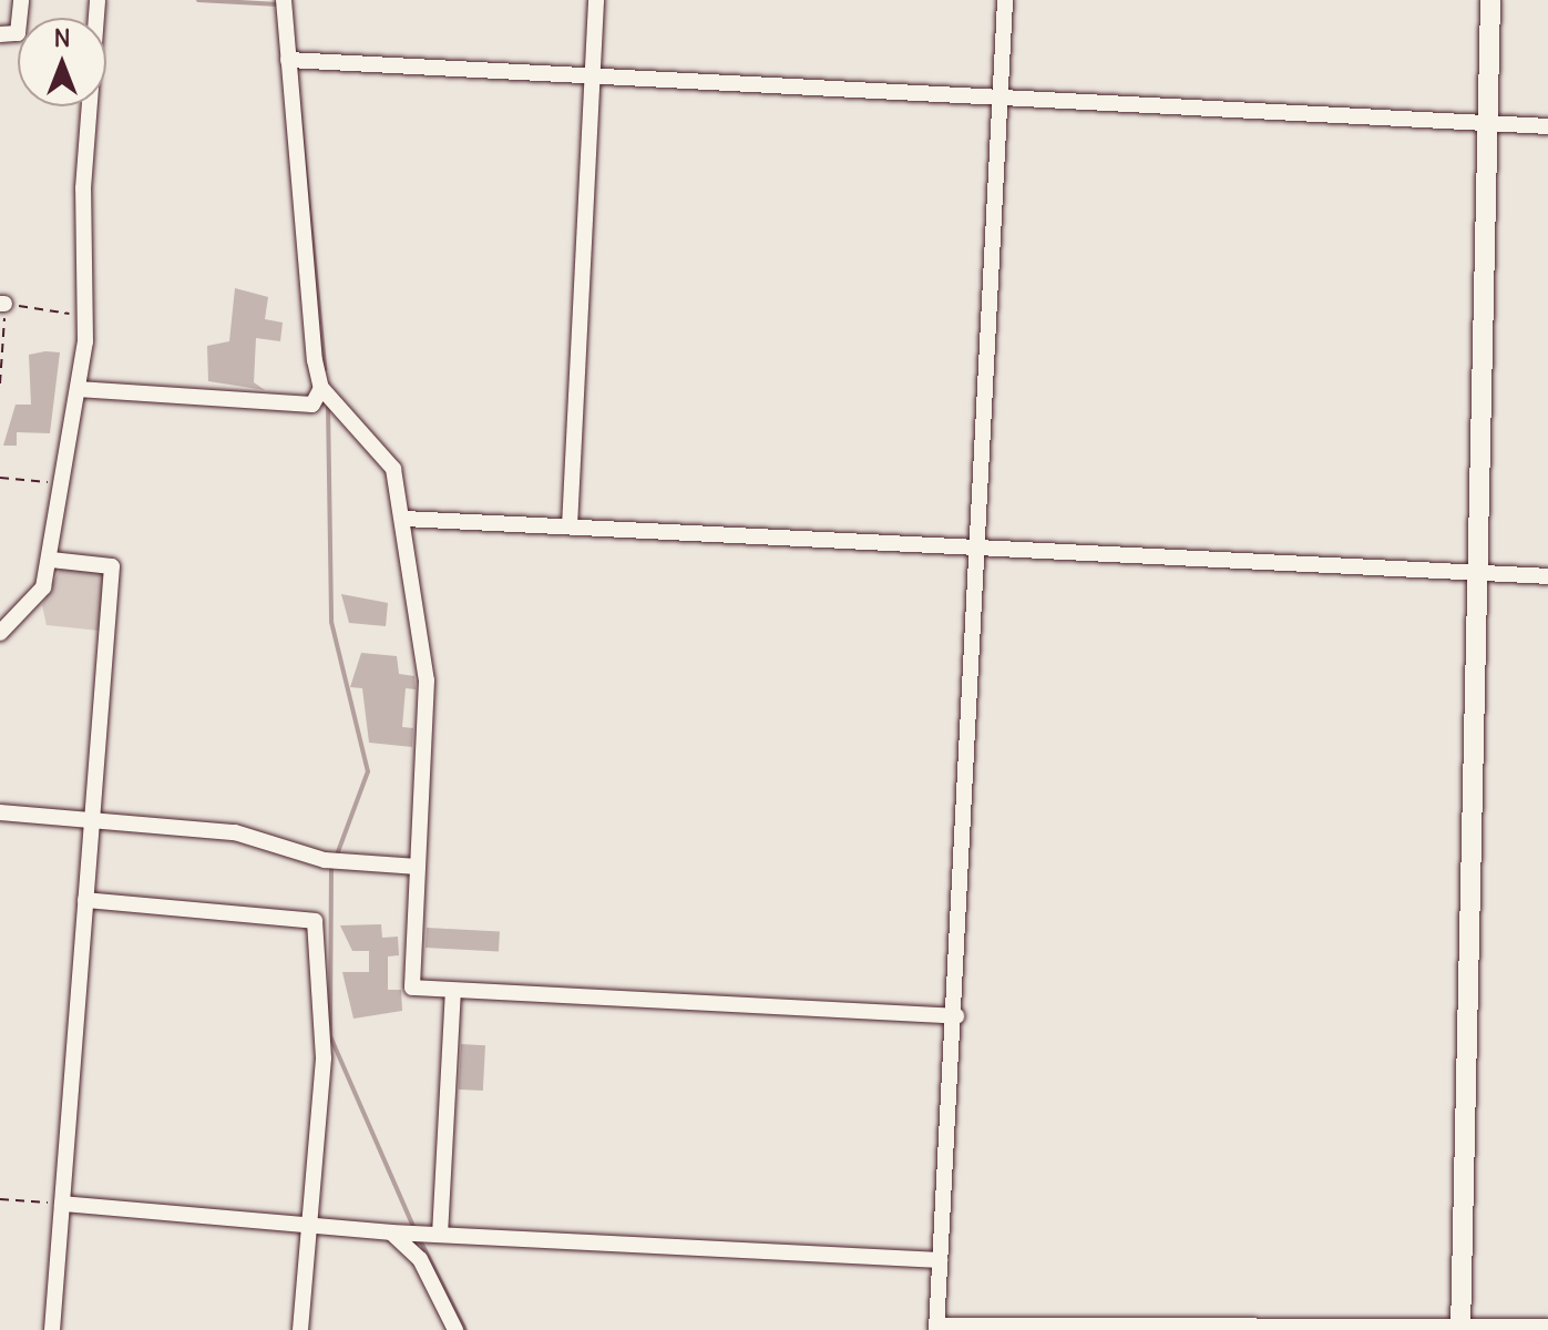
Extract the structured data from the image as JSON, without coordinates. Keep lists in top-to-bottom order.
{
  "north": "top"
}
